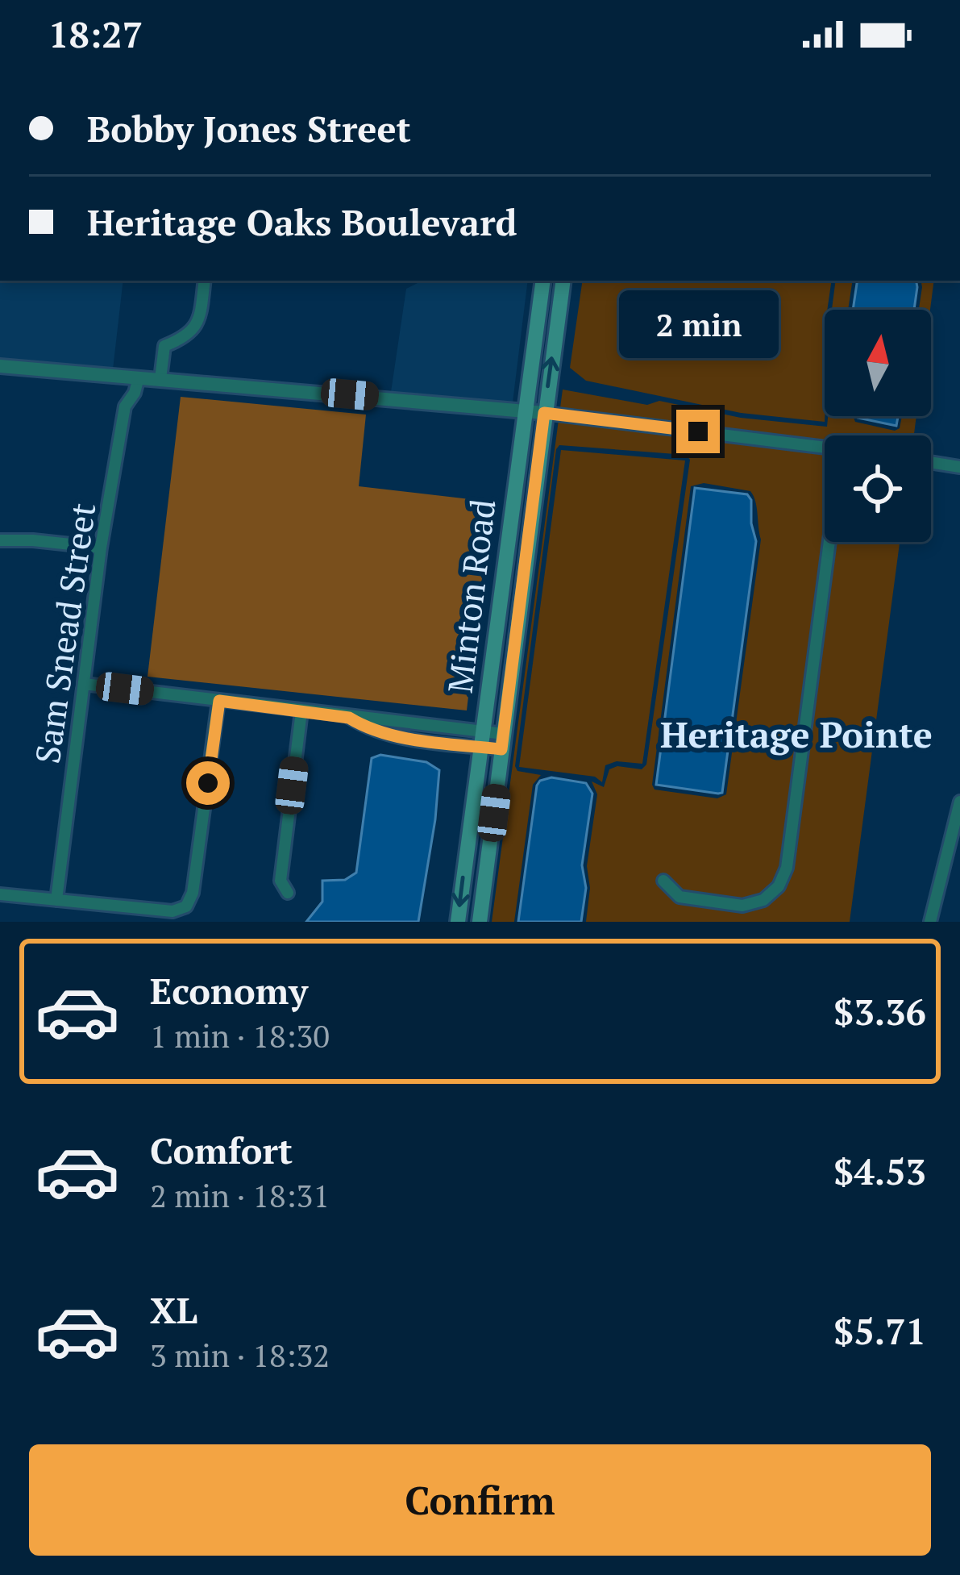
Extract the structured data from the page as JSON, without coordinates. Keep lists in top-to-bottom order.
{
  "streets": {
    "main road": ["Minton Road"],
    "street": ["Sam Snead Street"]
  },
  "districts": ["Heritage Pointe"],
  "north": "top",
  "page": {
    "status": "18:27",
    "banner": ["Bobby Jones Street", "Heritage Oaks Boulevard"],
    "bubble": "2 min",
    "list": [
      {
        "name": "Economy",
        "note": "1 min · 18:30",
        "value": "$3.36"
      },
      {
        "name": "Comfort",
        "note": "2 min · 18:31",
        "value": "$4.53"
      },
      {
        "name": "XL",
        "note": "3 min · 18:32",
        "value": "$5.71"
      }
    ],
    "buttons": "Confirm"
  }
}
